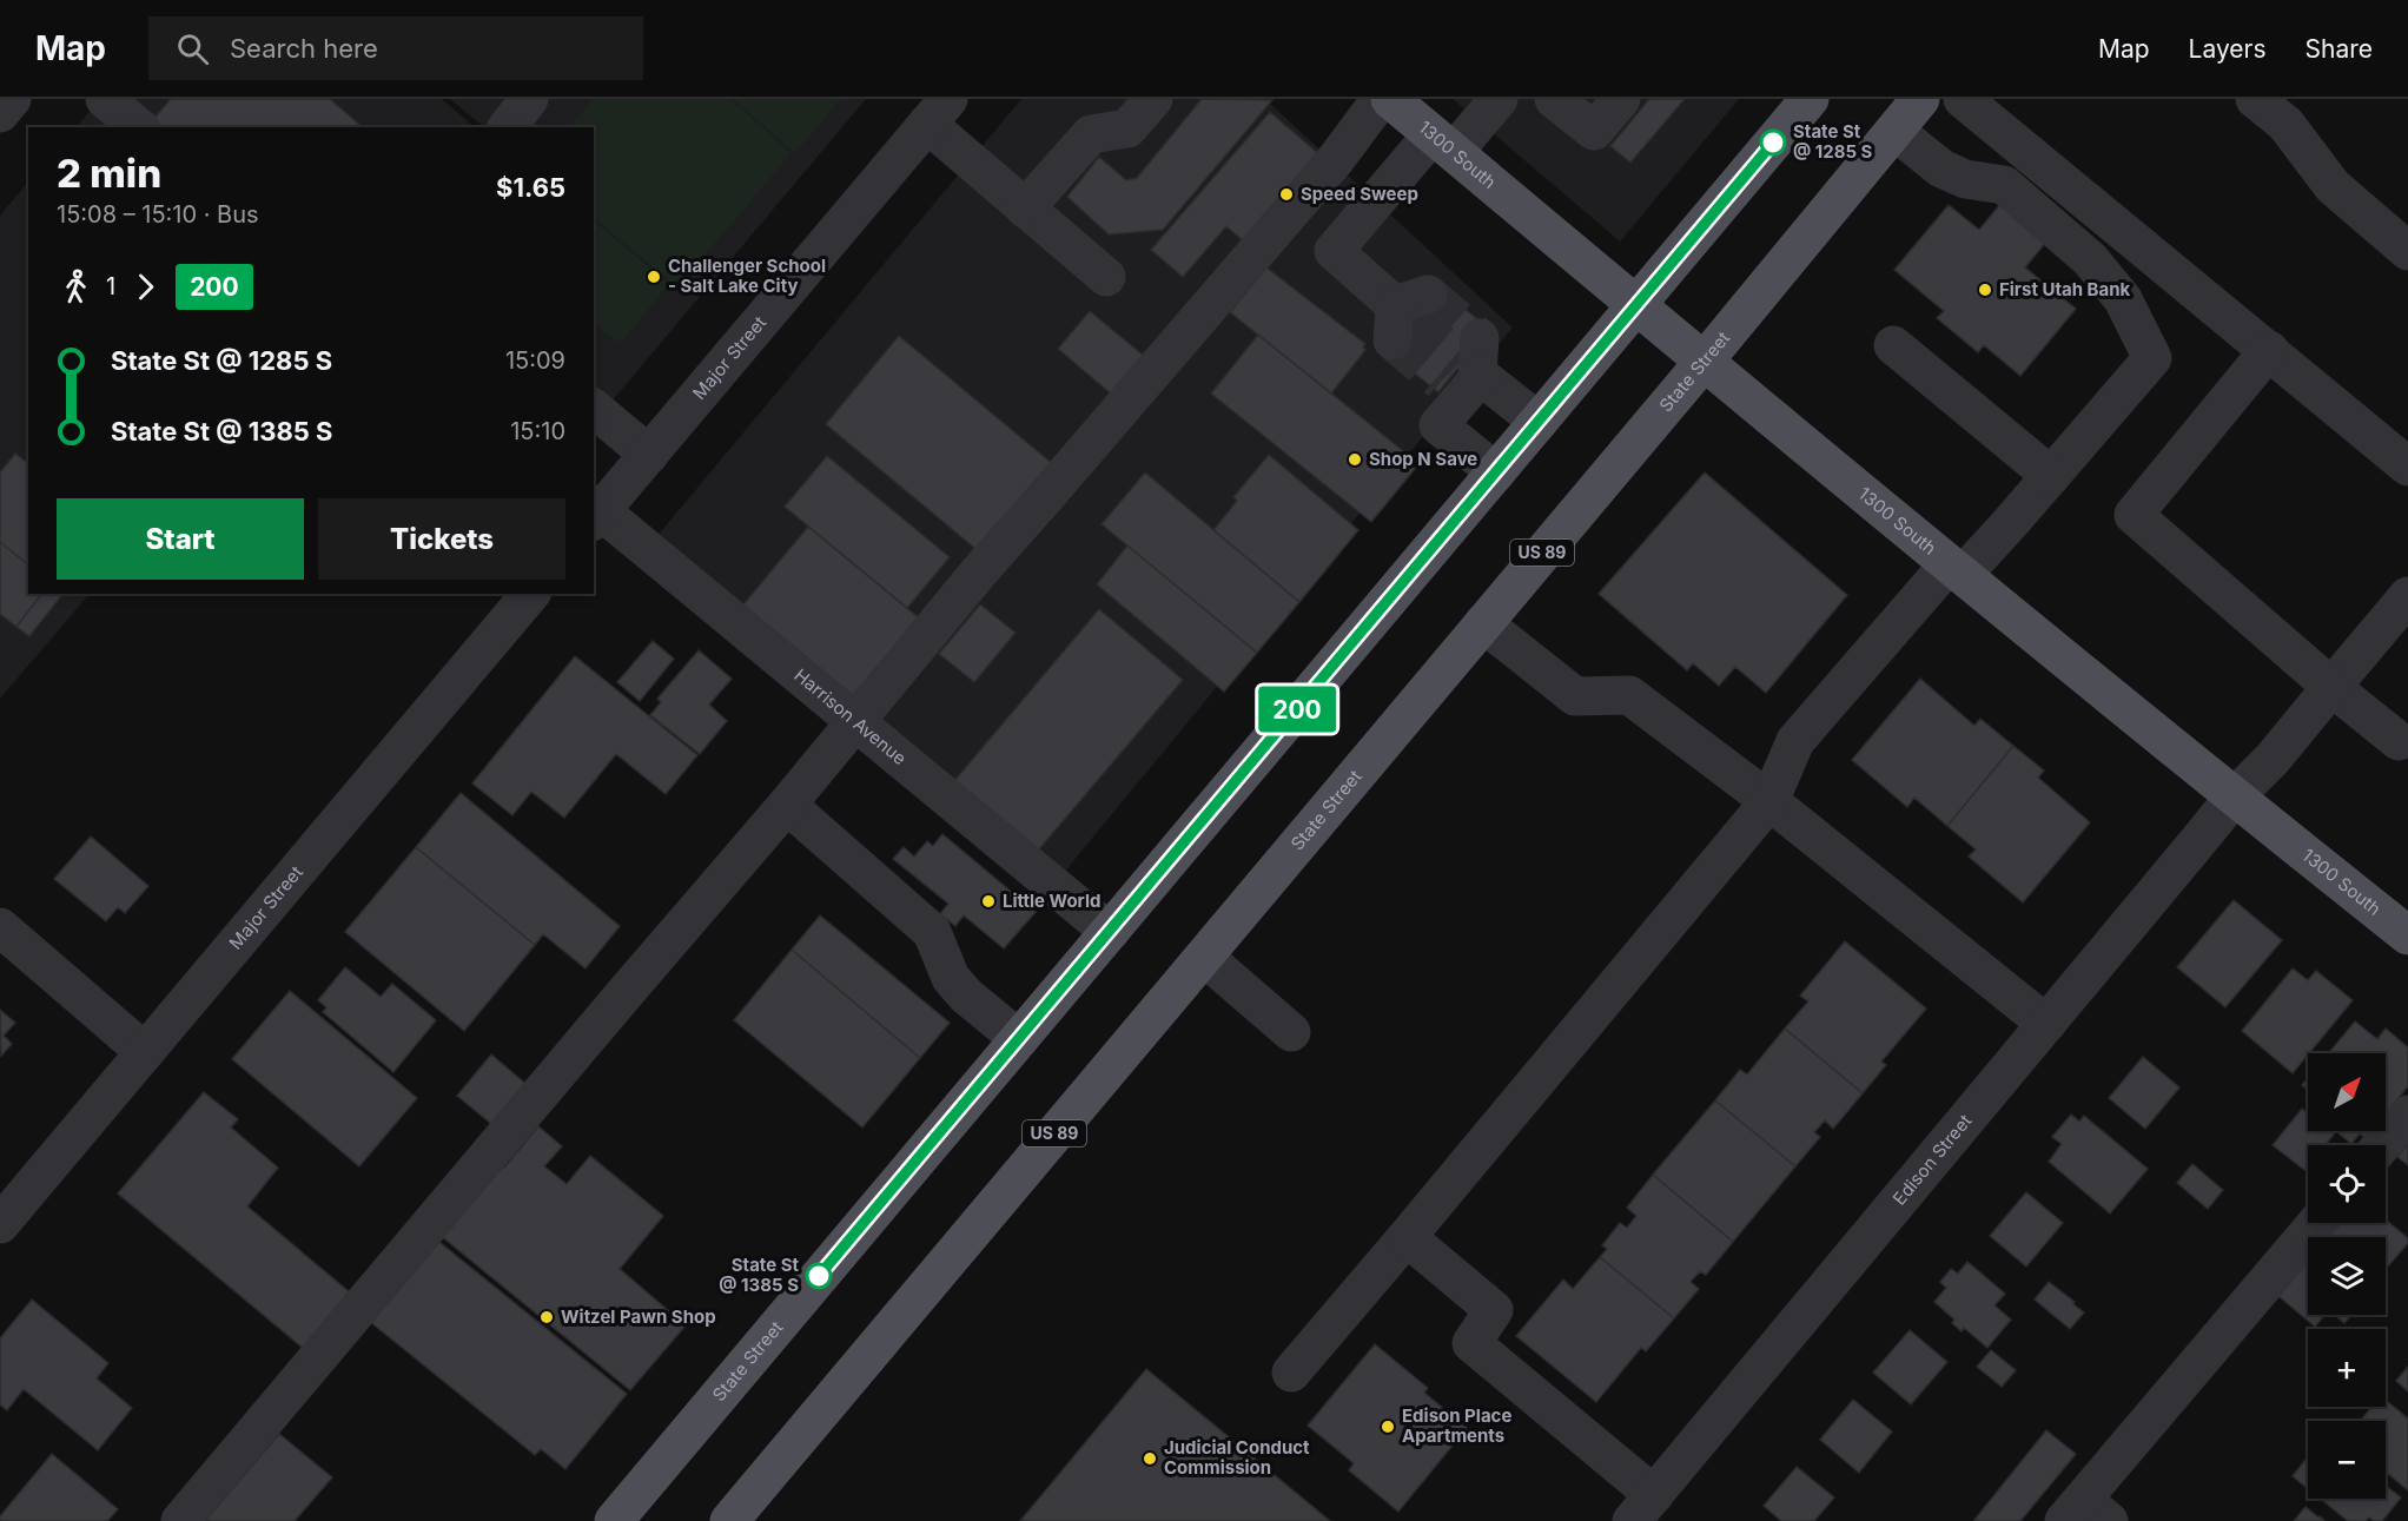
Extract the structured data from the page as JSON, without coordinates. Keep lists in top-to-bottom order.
{
  "streets": {
    "main road": ["1300 South", "State Street", "US 89"],
    "street": ["Major Street", "Harrison Avenue", "Edison Street"]
  },
  "crossings": [
    ["1300 South", "State Street"],
    ["1300 South", "Edison Street"],
    ["Major Street", "Harrison Avenue"],
    ["State Street", "Harrison Avenue"]
  ],
  "places": [
    "State St @ 1285 S",
    "Speed Sweep",
    "Challenger School - Salt Lake City",
    "First Utah Bank",
    "Shop N Save",
    "Little World",
    "State St @ 1385 S",
    "Witzel Pawn Shop",
    "Edison Place Apartments",
    "Judicial Conduct Commission"
  ],
  "lines": ["bus line 200"],
  "north": "top right",
  "page": {
    "header": "Map",
    "search": "Search here",
    "nav": ["Map", "Layers", "Share"],
    "on_map": "200",
    "heading": ["2 min", "15:08 – 15:10 · Bus", "$1.65"],
    "legs": ["1", "200"],
    "list": [
      {
        "name": "State St @ 1285 S",
        "value": "15:09"
      },
      {
        "name": "State St @ 1385 S",
        "value": "15:10"
      }
    ],
    "buttons": ["Start", "Tickets"],
    "map_buttons": ["+", "−"]
  }
}
